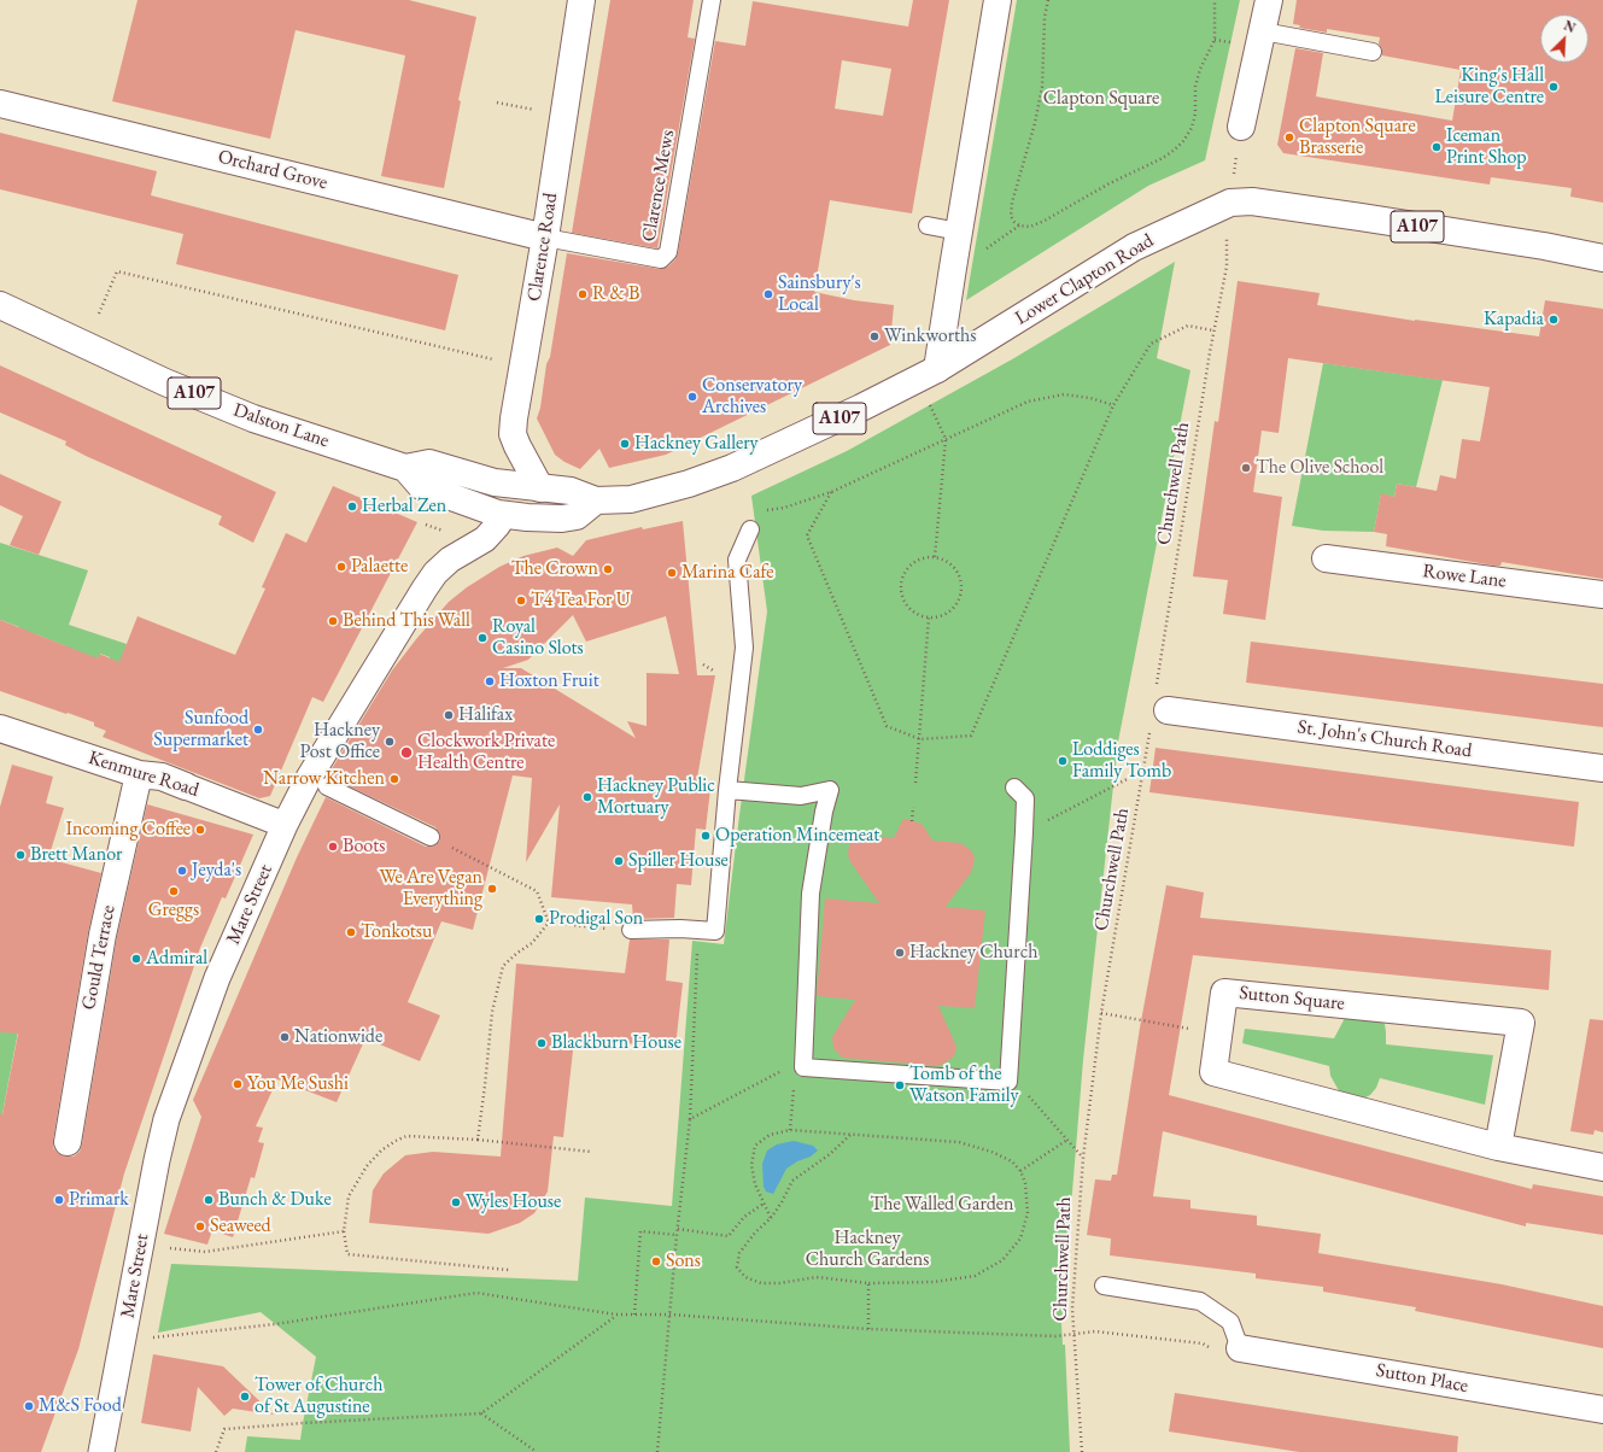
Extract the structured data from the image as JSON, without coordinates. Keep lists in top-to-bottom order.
{
  "streets": {
    "street": [
      "Orchard Grove",
      "A107",
      "Clarence Road",
      "Lower Clapton Road",
      "Dalston Lane",
      "Rowe Lane",
      "St. John's Church Road",
      "Kenmure Road",
      "Mare Street",
      "Gould Terrace",
      "Sutton Square",
      "Sutton Place"
    ],
    "lane": ["Clarence Mews"],
    "path": ["Churchwell Path"]
  },
  "crossings": [
    ["Orchard Grove", "Clarence Mews"],
    ["Orchard Grove", "Clarence Road"],
    ["Clarence Mews", "Clarence Road"],
    ["Clarence Road", "Dalston Lane"],
    ["Lower Clapton Road", "Dalston Lane"],
    ["Churchwell Path", "St. John's Church Road"],
    ["Kenmure Road", "Mare Street"],
    ["Kenmure Road", "Gould Terrace"]
  ],
  "parks": ["Clapton Square", "The Walled Garden", "Hackney Church Gardens"],
  "places": [
    "King's Hall Leisure Centre",
    "Clapton Square Brasserie",
    "Iceman Print Shop",
    "R & B",
    "Sainsbury's Local",
    "Kapadia",
    "Winkworths",
    "Conservatory Archives",
    "Hackney Gallery",
    "The Olive School",
    "Herbal Zen",
    "Palaette",
    "The Crown",
    "Marina Cafe",
    "T4 Tea For U",
    "Behind This Wall",
    "Royal Casino Slots",
    "Hoxton Fruit",
    "Halifax",
    "Sunfood Supermarket",
    "Hackney Post Office",
    "Clockwork Private Health Centre",
    "Loddiges Family Tomb",
    "Narrow Kitchen",
    "Hackney Public Mortuary",
    "Incoming Coffee",
    "Operation Mincemeat",
    "Boots",
    "Brett Manor",
    "Spiller House",
    "Jeyda's",
    "We Are Vegan Everything",
    "Greggs",
    "Prodigal Son",
    "Tonkotsu",
    "Hackney Church",
    "Admiral",
    "Nationwide",
    "Blackburn House",
    "You Me Sushi",
    "Tomb of the Watson Family",
    "Primark",
    "Bunch & Duke",
    "Wyles House",
    "Seaweed",
    "Sons",
    "Tower of Church of St Augustine",
    "M&S Food"
  ],
  "north": "top right"
}
